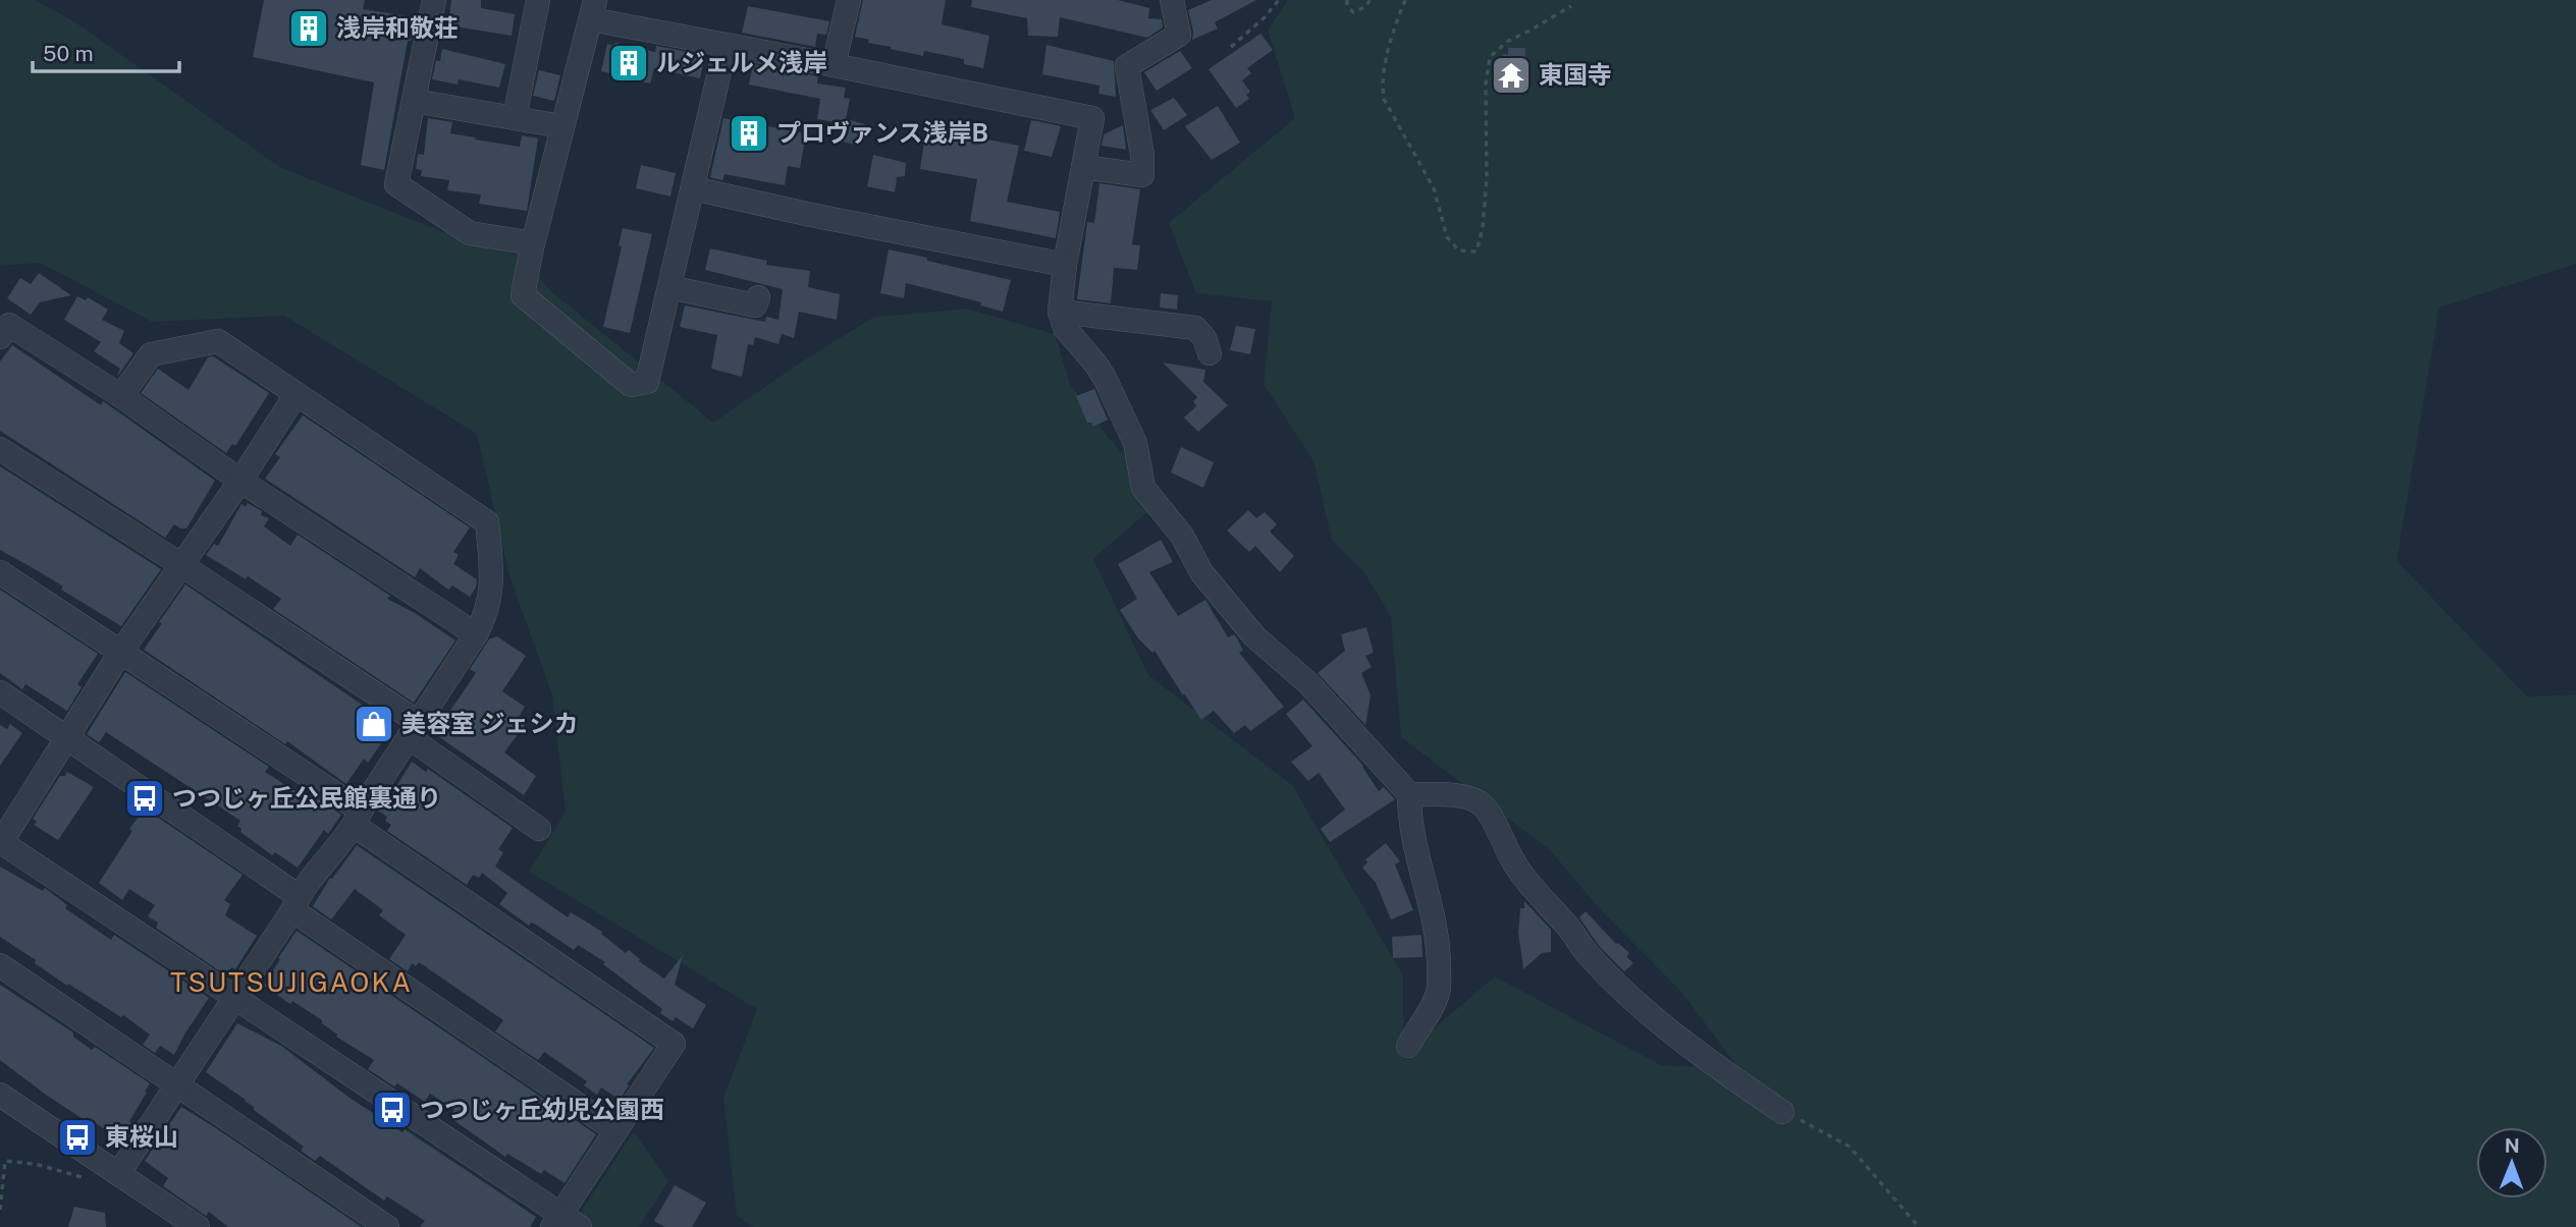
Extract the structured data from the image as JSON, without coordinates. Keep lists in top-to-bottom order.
{
  "districts": ["TSUTSUJIGAOKA"],
  "places": {
    "building": ["浅岸和敬荘", "ルジェルメ浅岸", "プロヴァンス浅岸B"],
    "temple": ["東国寺"],
    "shop": ["美容室 ジェシカ"],
    "bus stop": ["つつじヶ丘公民館裏通り", "つつじヶ丘幼児公園西", "東桜山"]
  },
  "scale_bar": "50 m",
  "north": "top"
}
